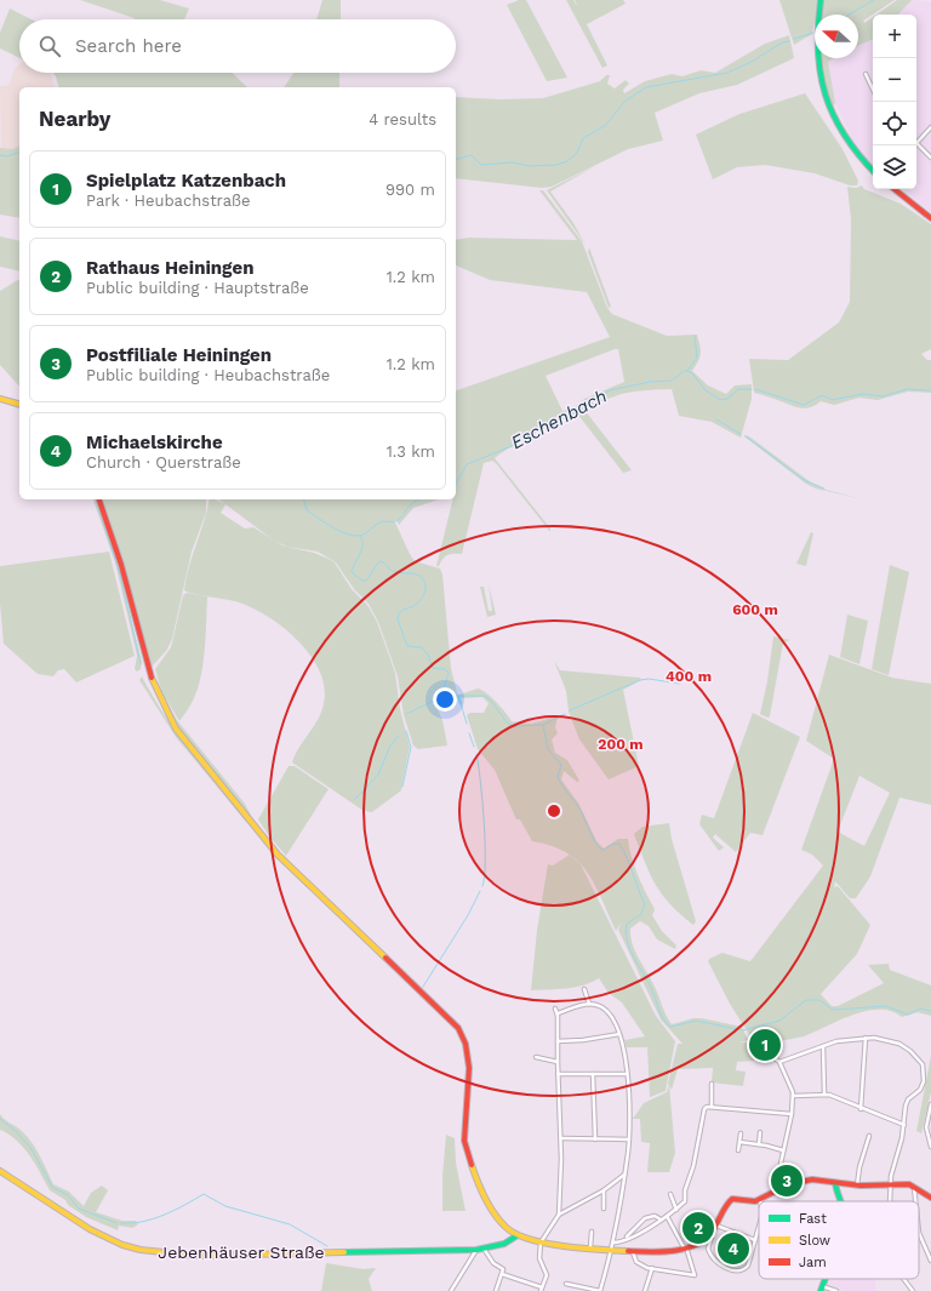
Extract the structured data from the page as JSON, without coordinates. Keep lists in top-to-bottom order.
{
  "streets": {
    "main road": ["Jebenhäuser Straße"]
  },
  "water": ["Eschenbach"],
  "legend": ["Fast", "Slow", "Jam"],
  "north": "left",
  "page": {
    "map_buttons": ["+", "−"],
    "search": "Search here",
    "heading": ["Nearby", "4 results"],
    "list": [
      {
        "mark": "1",
        "name": "Spielplatz Katzenbach",
        "note": "Park · Heubachstraße",
        "value": "990 m"
      },
      {
        "mark": "2",
        "name": "Rathaus Heiningen",
        "note": "Public building · Hauptstraße",
        "value": "1.2 km"
      },
      {
        "mark": "3",
        "name": "Postfiliale Heiningen",
        "note": "Public building · Heubachstraße",
        "value": "1.2 km"
      },
      {
        "mark": "4",
        "name": "Michaelskirche",
        "note": "Church · Querstraße",
        "value": "1.3 km"
      }
    ],
    "pins": [
      "1",
      "3",
      "2",
      "4"
    ]
  },
  "rings": ["600 m", "400 m", "200 m"]
}
